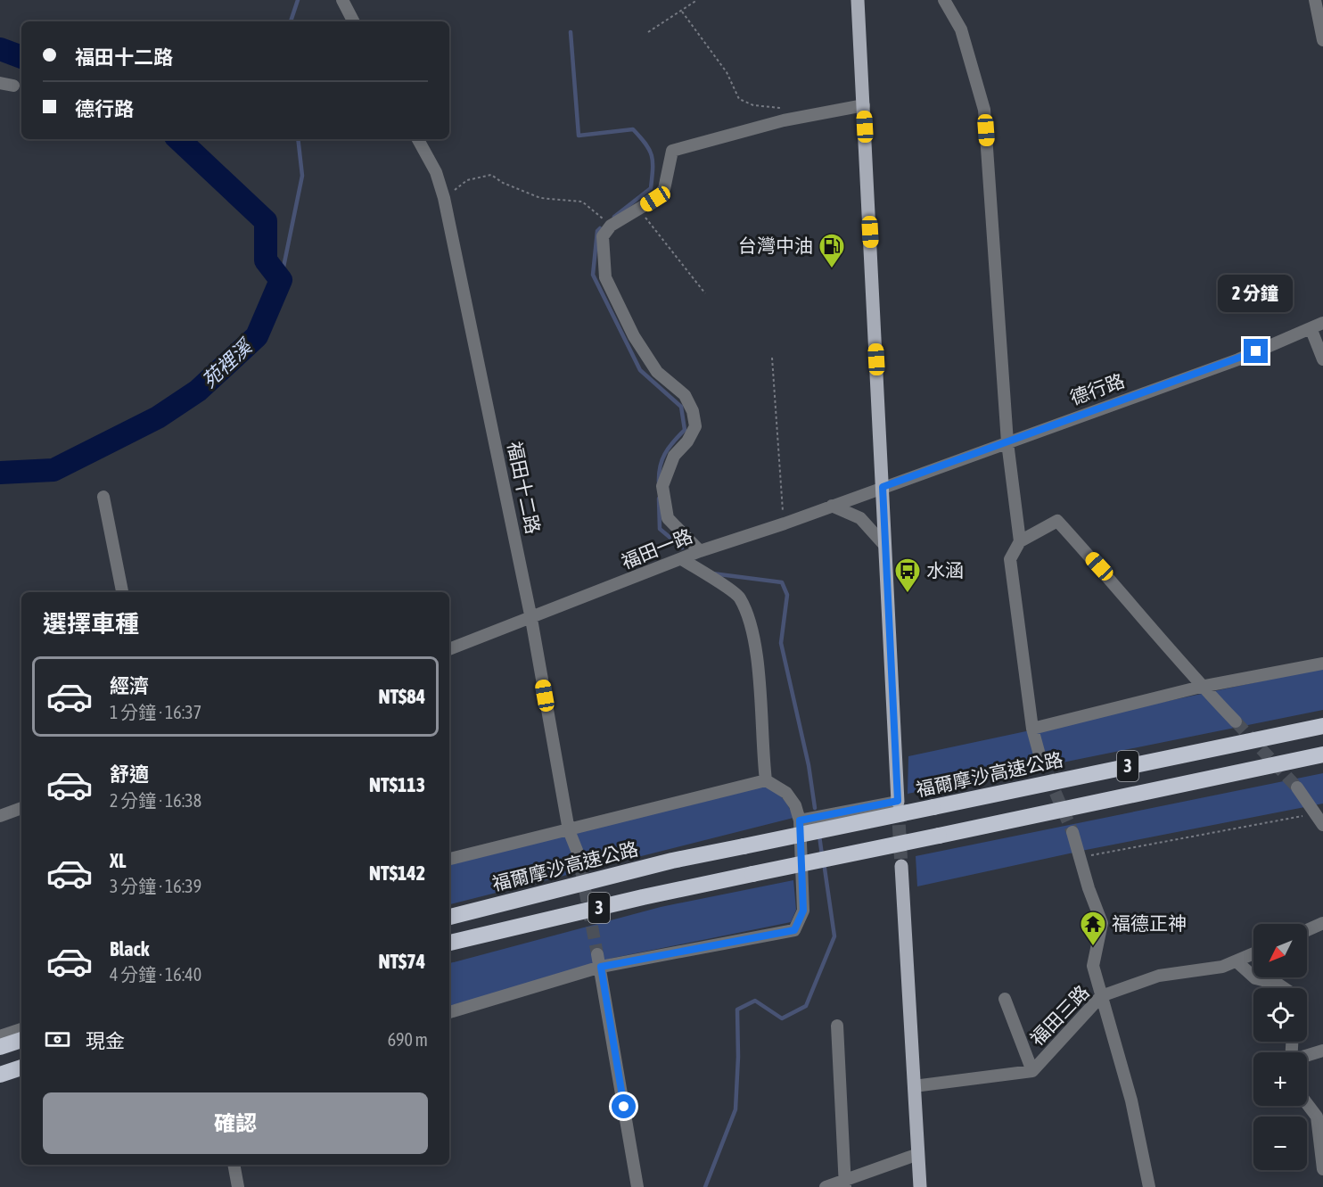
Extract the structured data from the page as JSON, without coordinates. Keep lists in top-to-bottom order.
{
  "streets": {
    "highway": ["3", "福爾摩沙高速公路"],
    "street": [
      "德行路",
      "福田十二路",
      "福田一路",
      "福田三路"
    ]
  },
  "crossings": [
    ["德行路", "福田一路"],
    ["福田十二路", "福田一路"]
  ],
  "water": ["苑裡溪"],
  "places": {
    "fuel station": ["台灣中油"],
    "bus stop": ["水涵"],
    "temple": ["福德正神"]
  },
  "north": "bottom left",
  "page": {
    "banner": ["福田十二路", "德行路"],
    "bubble": "2 分鐘",
    "heading": "選擇車種",
    "list": [
      {
        "name": "經濟",
        "note": "1 分鐘 · 16:37",
        "value": "NT$84"
      },
      {
        "name": "舒適",
        "note": "2 分鐘 · 16:38",
        "value": "NT$113"
      },
      {
        "name": "XL",
        "note": "3 分鐘 · 16:39",
        "value": "NT$142"
      },
      {
        "name": "Black",
        "note": "4 分鐘 · 16:40",
        "value": "NT$74"
      }
    ],
    "map_buttons": ["+", "−"],
    "pay": ["現金", "690 m"],
    "buttons": "確認"
  }
}
